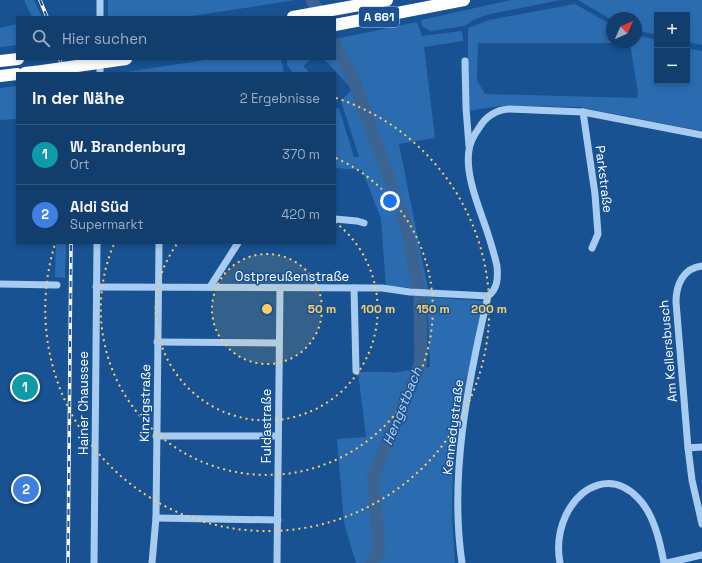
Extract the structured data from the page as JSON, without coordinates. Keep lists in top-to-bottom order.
{
  "streets": {
    "highway": ["A 661"],
    "street": [
      "Parkstraße",
      "Ostpreußenstraße",
      "Am Kellersbusch",
      "Hainer Chaussee",
      "Kinzigstraße",
      "Fuldastraße",
      "Kennedystraße"
    ]
  },
  "crossings": [
    ["Ostpreußenstraße", "Hainer Chaussee"],
    ["Ostpreußenstraße", "Kinzigstraße"],
    ["Ostpreußenstraße", "Fuldastraße"],
    ["Ostpreußenstraße", "Kennedystraße"]
  ],
  "water": ["Hengstbach"],
  "north": "top right",
  "page": {
    "map_buttons": ["+", "−"],
    "search": "Hier suchen",
    "heading": ["In der Nähe", "2 Ergebnisse"],
    "list": [
      {
        "mark": "1",
        "name": "W. Brandenburg",
        "note": "Ort",
        "value": "370 m"
      },
      {
        "mark": "2",
        "name": "Aldi Süd",
        "note": "Supermarkt",
        "value": "420 m"
      }
    ],
    "pins": ["1", "2"]
  },
  "rings": [
    "50 m",
    "100 m",
    "150 m",
    "200 m"
  ]
}
